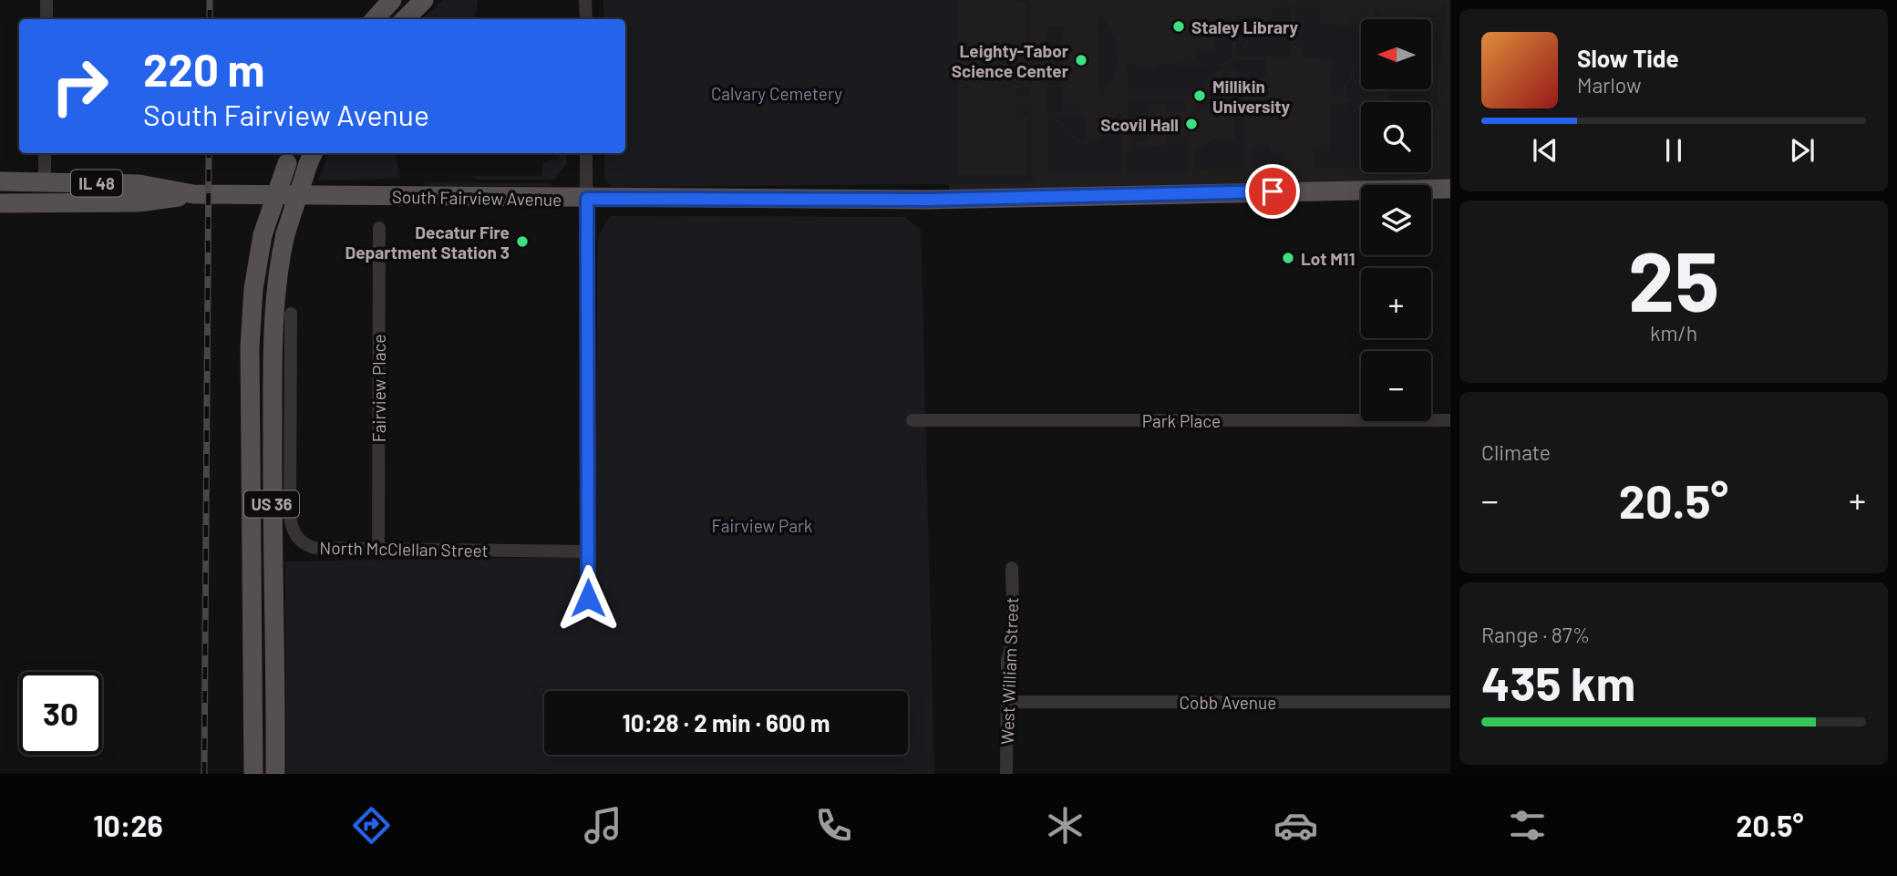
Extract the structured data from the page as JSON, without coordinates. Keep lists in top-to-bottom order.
{
  "streets": {
    "main road": ["IL 48", "South Fairview Avenue", "US 36"],
    "street": [
      "Fairview Place",
      "Park Place",
      "North McClellan Street",
      "West William Street",
      "Cobb Avenue"
    ]
  },
  "crossings": [
    ["Fairview Place", "North McClellan Street"],
    ["West William Street", "Cobb Avenue"]
  ],
  "parks": ["Calvary Cemetery", "Fairview Park"],
  "places": [
    "Staley Library",
    "Leighty-Tabor Science Center",
    "Millikin University",
    "Scovil Hall",
    "Decatur Fire Department Station 3",
    "Lot M11"
  ],
  "north": "left",
  "page": {
    "map_buttons": ["+", "−"],
    "turn": ["220 m", "South Fairview Avenue"],
    "song": ["Slow Tide", "Marlow"],
    "tile": [
      ["25", "km/h"],
      "Climate",
      ["Range · 87%", "435 km"]
    ],
    "heat": ["−", "20.5°", "+"],
    "limit": "30",
    "trip": "10:28 · 2 min · 600 m",
    "tabs": ["10:26", "20.5°"]
  }
}
